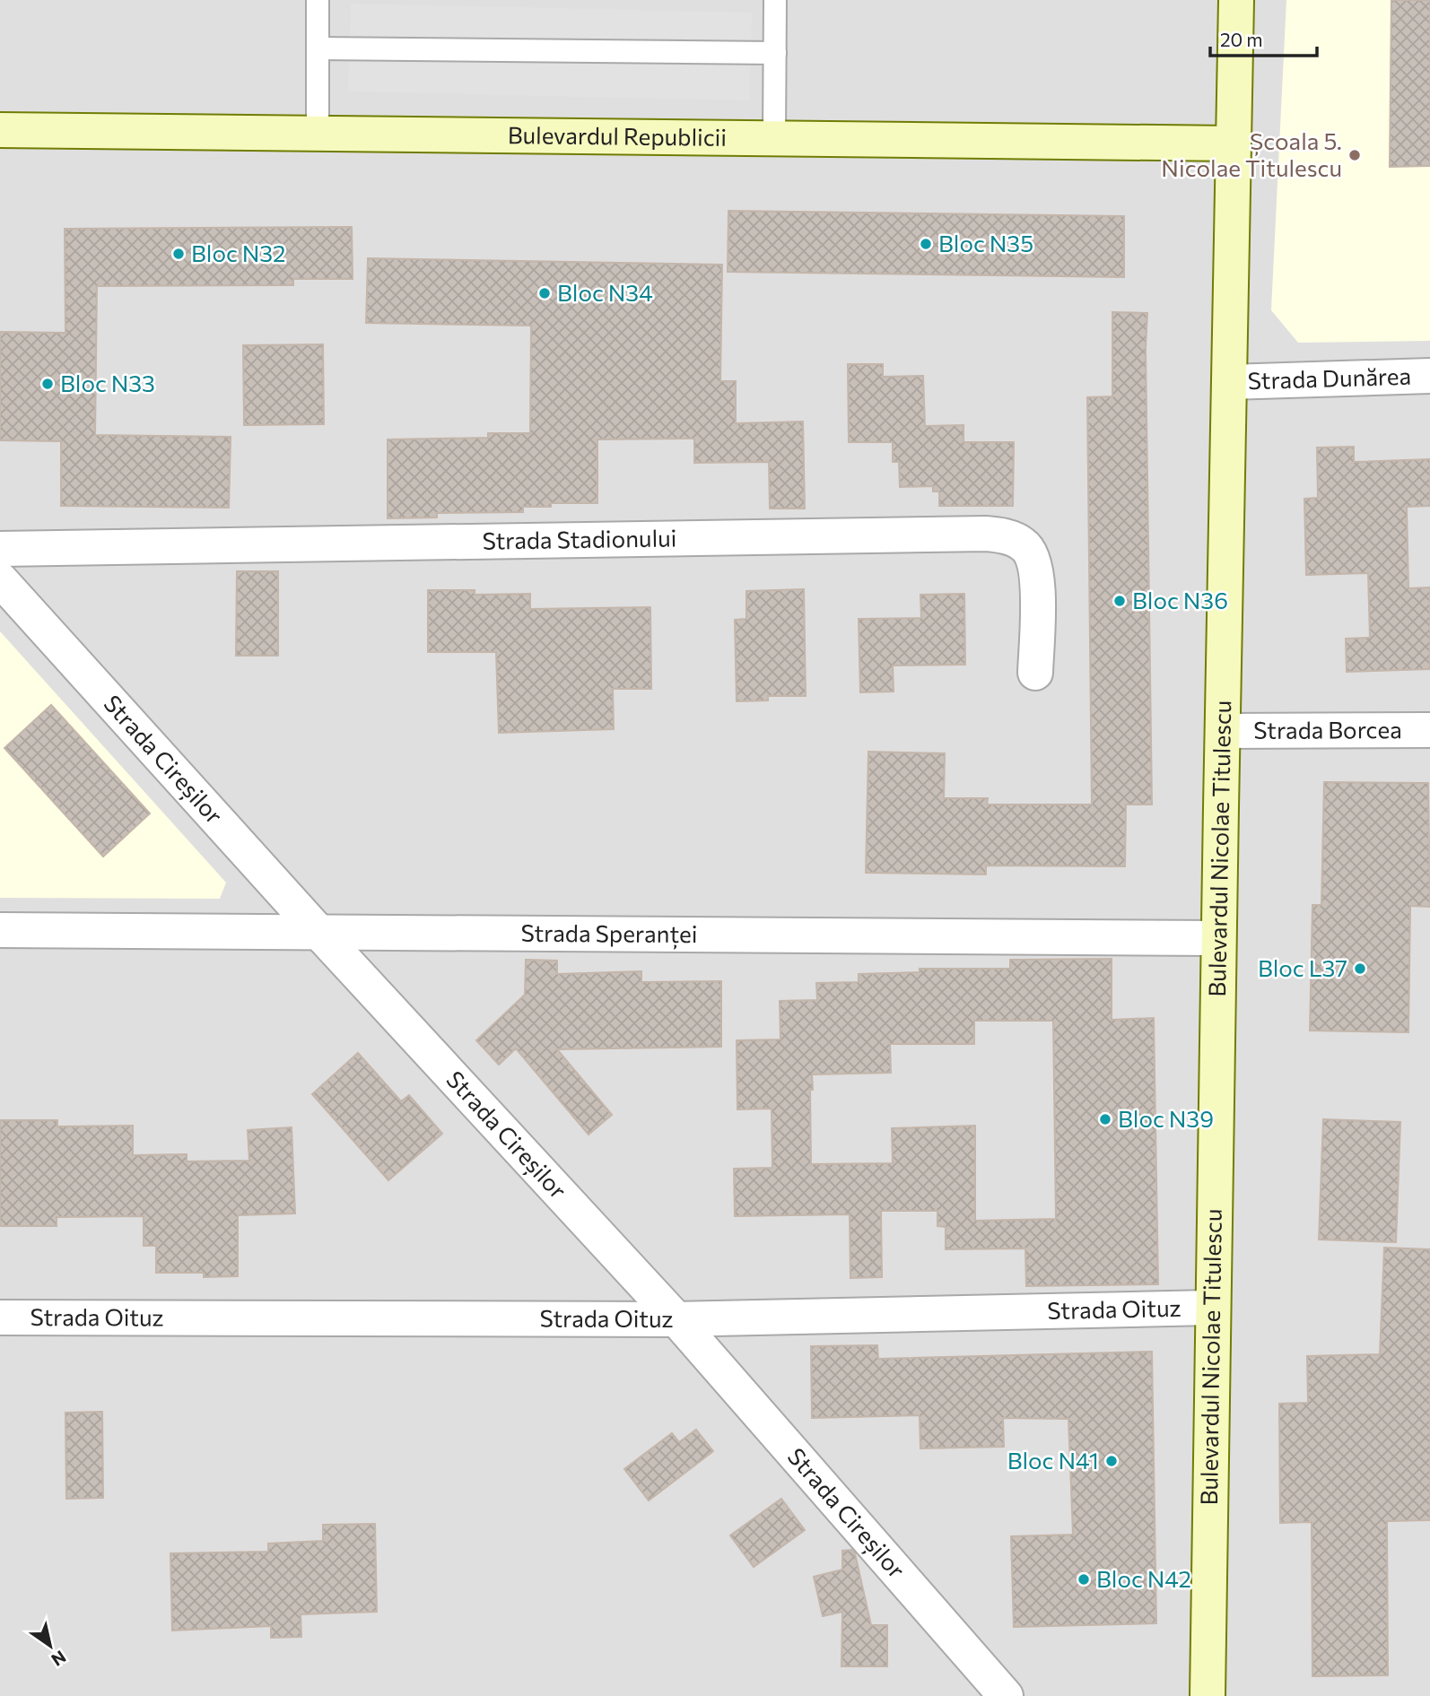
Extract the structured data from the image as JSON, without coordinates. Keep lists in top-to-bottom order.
{
  "streets": {
    "main road": ["Bulevardul Republicii", "Bulevardul Nicolae Titulescu"],
    "street": [
      "Strada Dunărea",
      "Strada Stadionului",
      "Strada Borcea",
      "Strada Cireșilor",
      "Strada Speranței",
      "Strada Oituz"
    ]
  },
  "crossings": [
    ["Bulevardul Republicii", "Bulevardul Nicolae Titulescu"],
    ["Strada Dunărea", "Bulevardul Nicolae Titulescu"],
    ["Strada Borcea", "Bulevardul Nicolae Titulescu"],
    ["Strada Cireșilor", "Strada Speranței"],
    ["Strada Cireșilor", "Strada Oituz"],
    ["Bulevardul Nicolae Titulescu", "Strada Speranței"],
    ["Bulevardul Nicolae Titulescu", "Strada Oituz"]
  ],
  "places": [
    "Școala 5. Nicolae Titulescu",
    "Bloc N35",
    "Bloc N32",
    "Bloc N34",
    "Bloc N33",
    "Bloc N36",
    "Bloc L37",
    "Bloc N39",
    "Bloc N41",
    "Bloc N42"
  ],
  "scale_bar": "20 m",
  "north": "bottom right"
}
